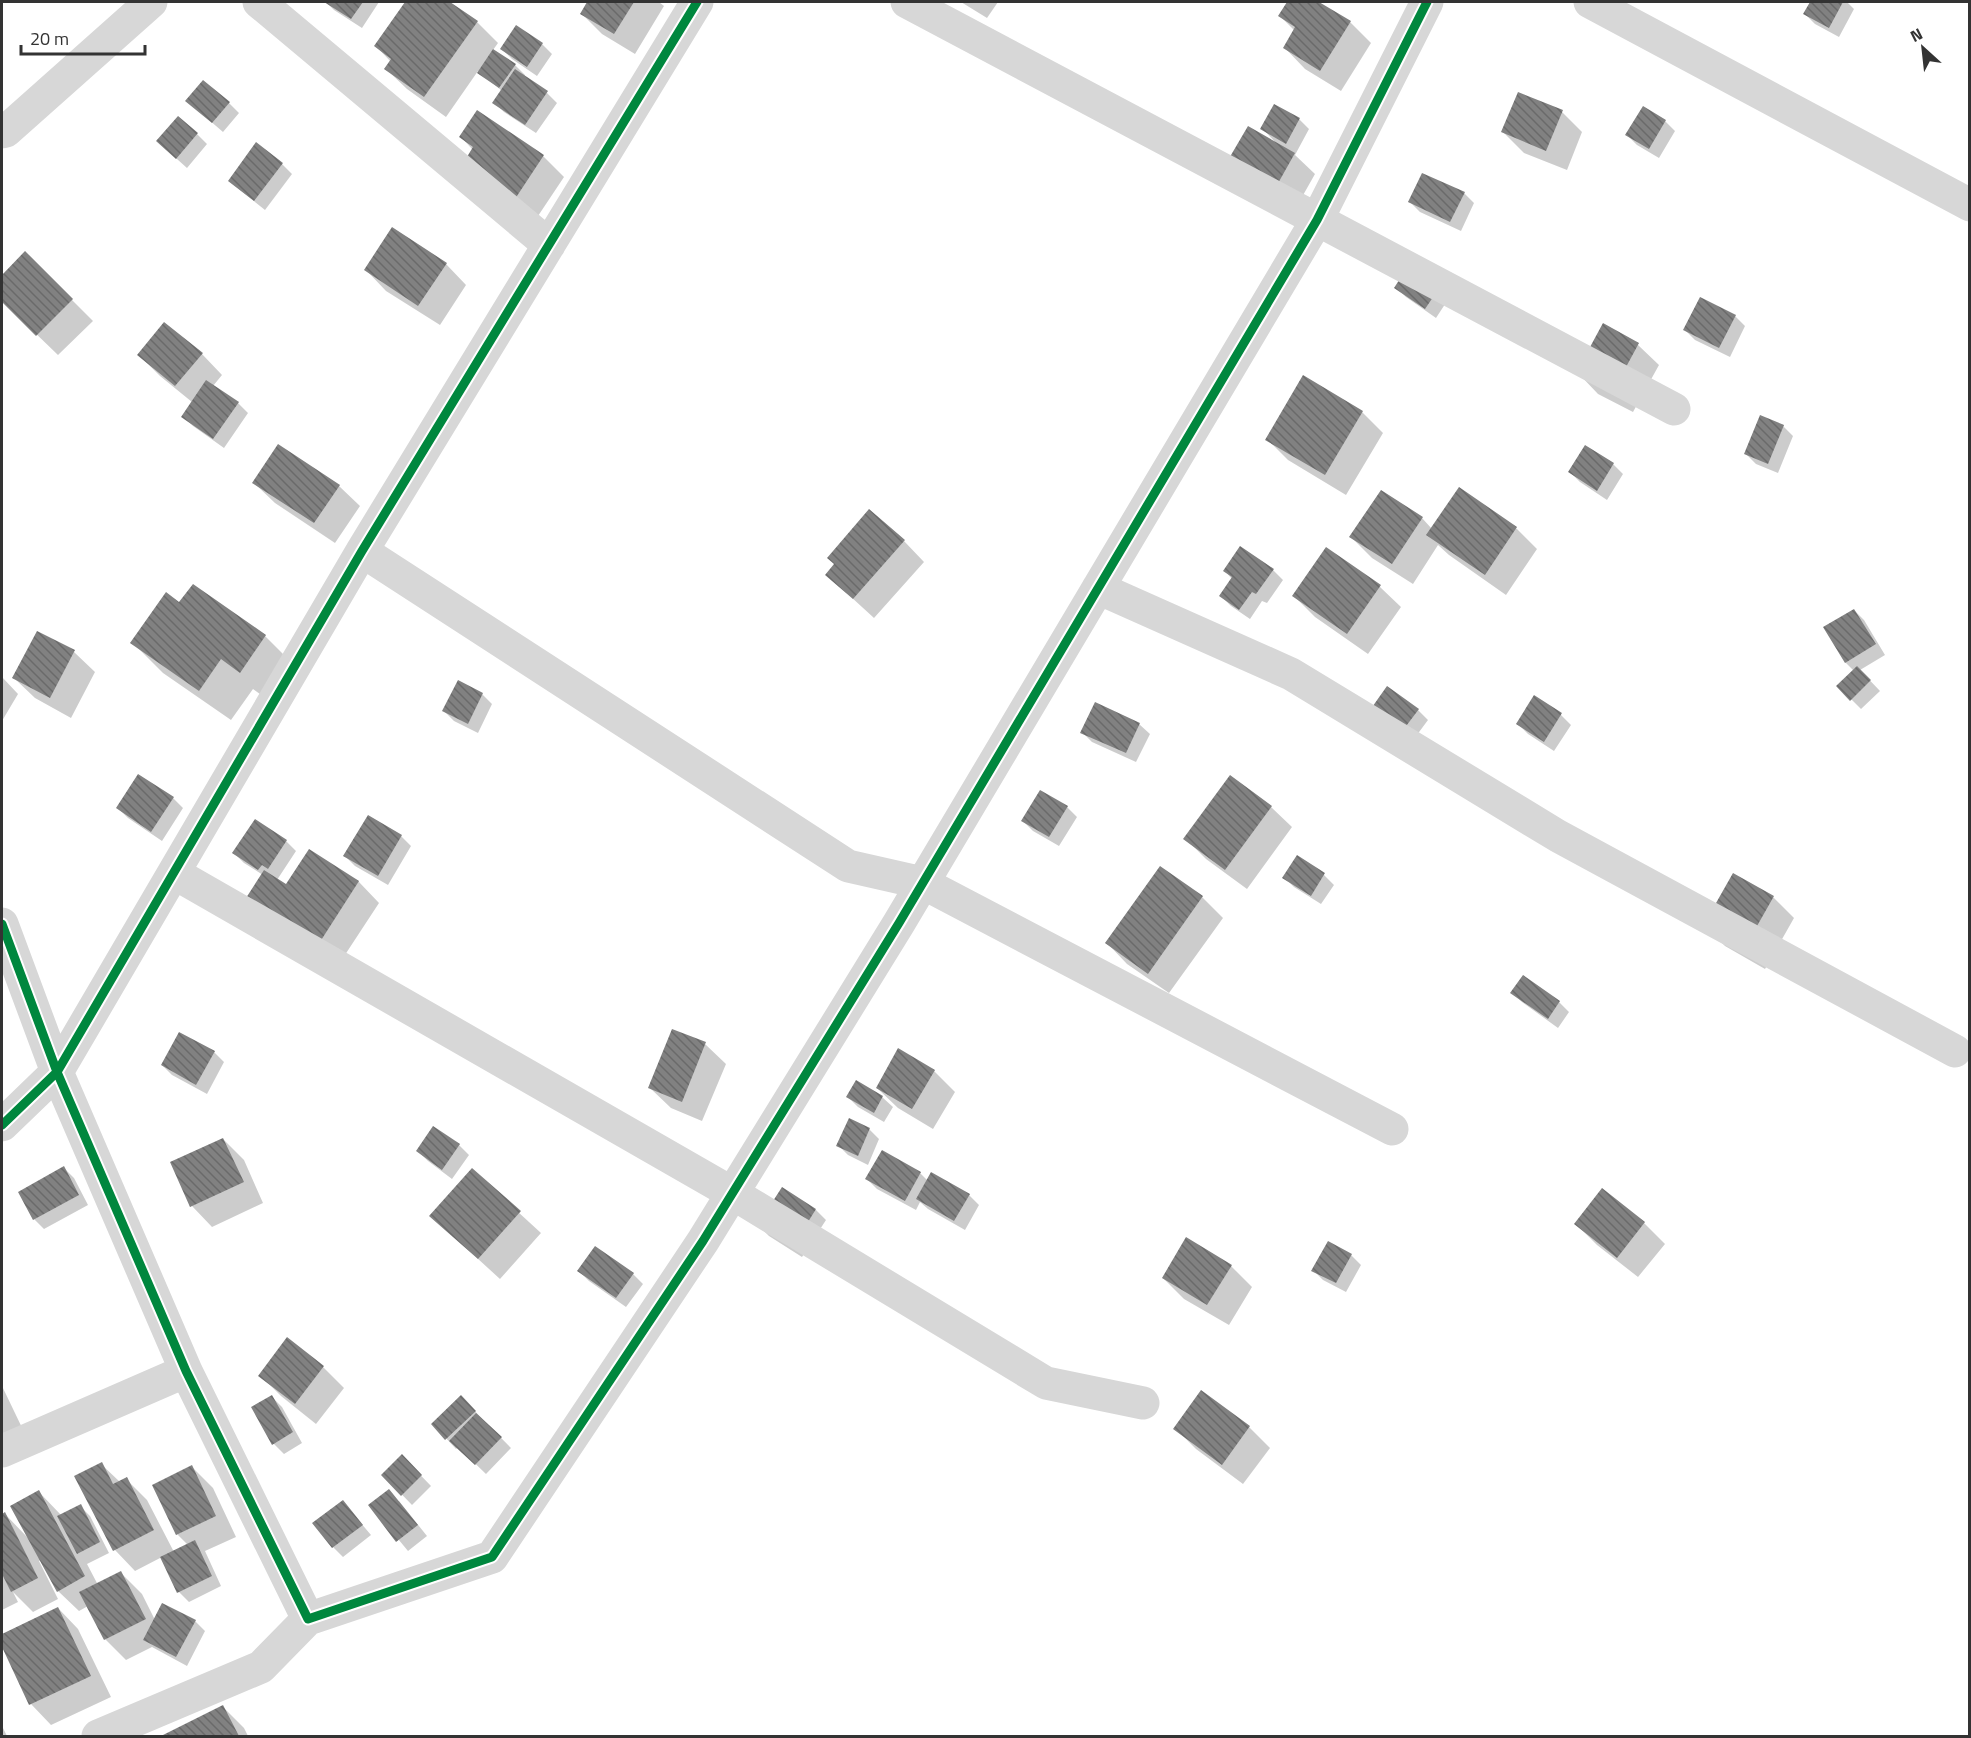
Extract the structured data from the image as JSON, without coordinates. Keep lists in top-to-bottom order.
{
  "scale_bar": "20 m",
  "north": "top left"
}
